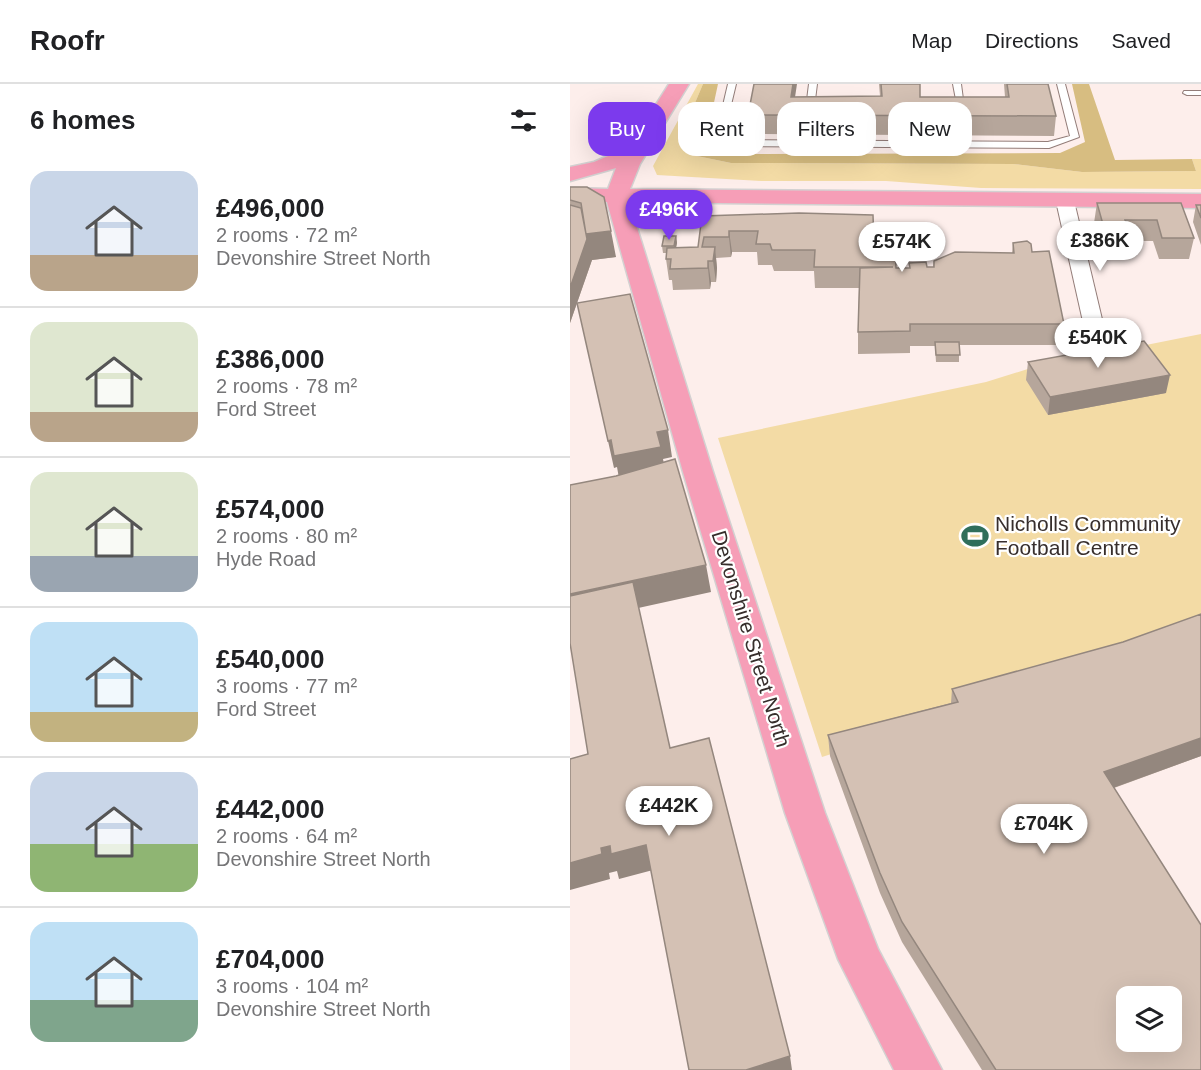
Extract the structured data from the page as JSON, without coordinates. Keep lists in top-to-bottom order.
{
  "streets": {
    "highway": ["Devonshire Street North"]
  },
  "places": {
    "sports": ["Nicholls Community Football Centre"]
  },
  "page": {
    "header": "Roofr",
    "nav": ["Map", "Directions", "Saved"],
    "heading": "6 homes",
    "chip": [
      "Buy",
      "Rent",
      "Filters",
      "New"
    ],
    "list": [
      {
        "name": "£496,000",
        "note": "2 rooms · 72 m² · Devonshire Street North"
      },
      {
        "name": "£386,000",
        "note": "2 rooms · 78 m² · Ford Street"
      },
      {
        "name": "£574,000",
        "note": "2 rooms · 80 m² · Hyde Road"
      },
      {
        "name": "£540,000",
        "note": "3 rooms · 77 m² · Ford Street"
      },
      {
        "name": "£442,000",
        "note": "2 rooms · 64 m² · Devonshire Street North"
      },
      {
        "name": "£704,000",
        "note": "3 rooms · 104 m² · Devonshire Street North"
      }
    ],
    "price": [
      "£496K",
      "£386K",
      "£574K",
      "£540K",
      "£442K",
      "£704K"
    ]
  }
}
